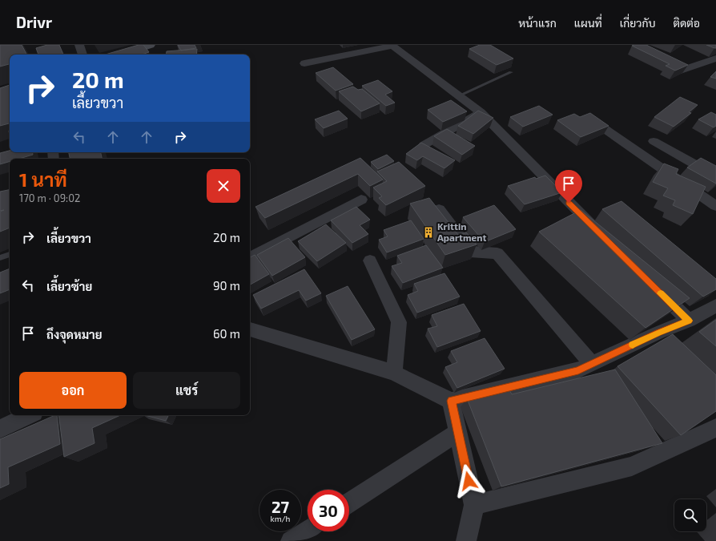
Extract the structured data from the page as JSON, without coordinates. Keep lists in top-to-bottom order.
{
  "places": {
    "building": ["Krittin Apartment"]
  },
  "page": {
    "header": "Drivr",
    "nav": [
      "หน้าแรก",
      "แผนที่",
      "เกี่ยวกับ",
      "ติดต่อ"
    ],
    "turn": ["20 m", "เลี้ยวขวา"],
    "heading": ["1 นาที", "170 m · 09:02"],
    "list": [
      {
        "name": "เลี้ยวขวา",
        "value": "20 m"
      },
      {
        "name": "เลี้ยวซ้าย",
        "value": "90 m"
      },
      {
        "name": "ถึงจุดหมาย",
        "value": "60 m"
      }
    ],
    "buttons": ["ออก", "แชร์"],
    "speed": "27 km/h",
    "limit": "30"
  }
}
